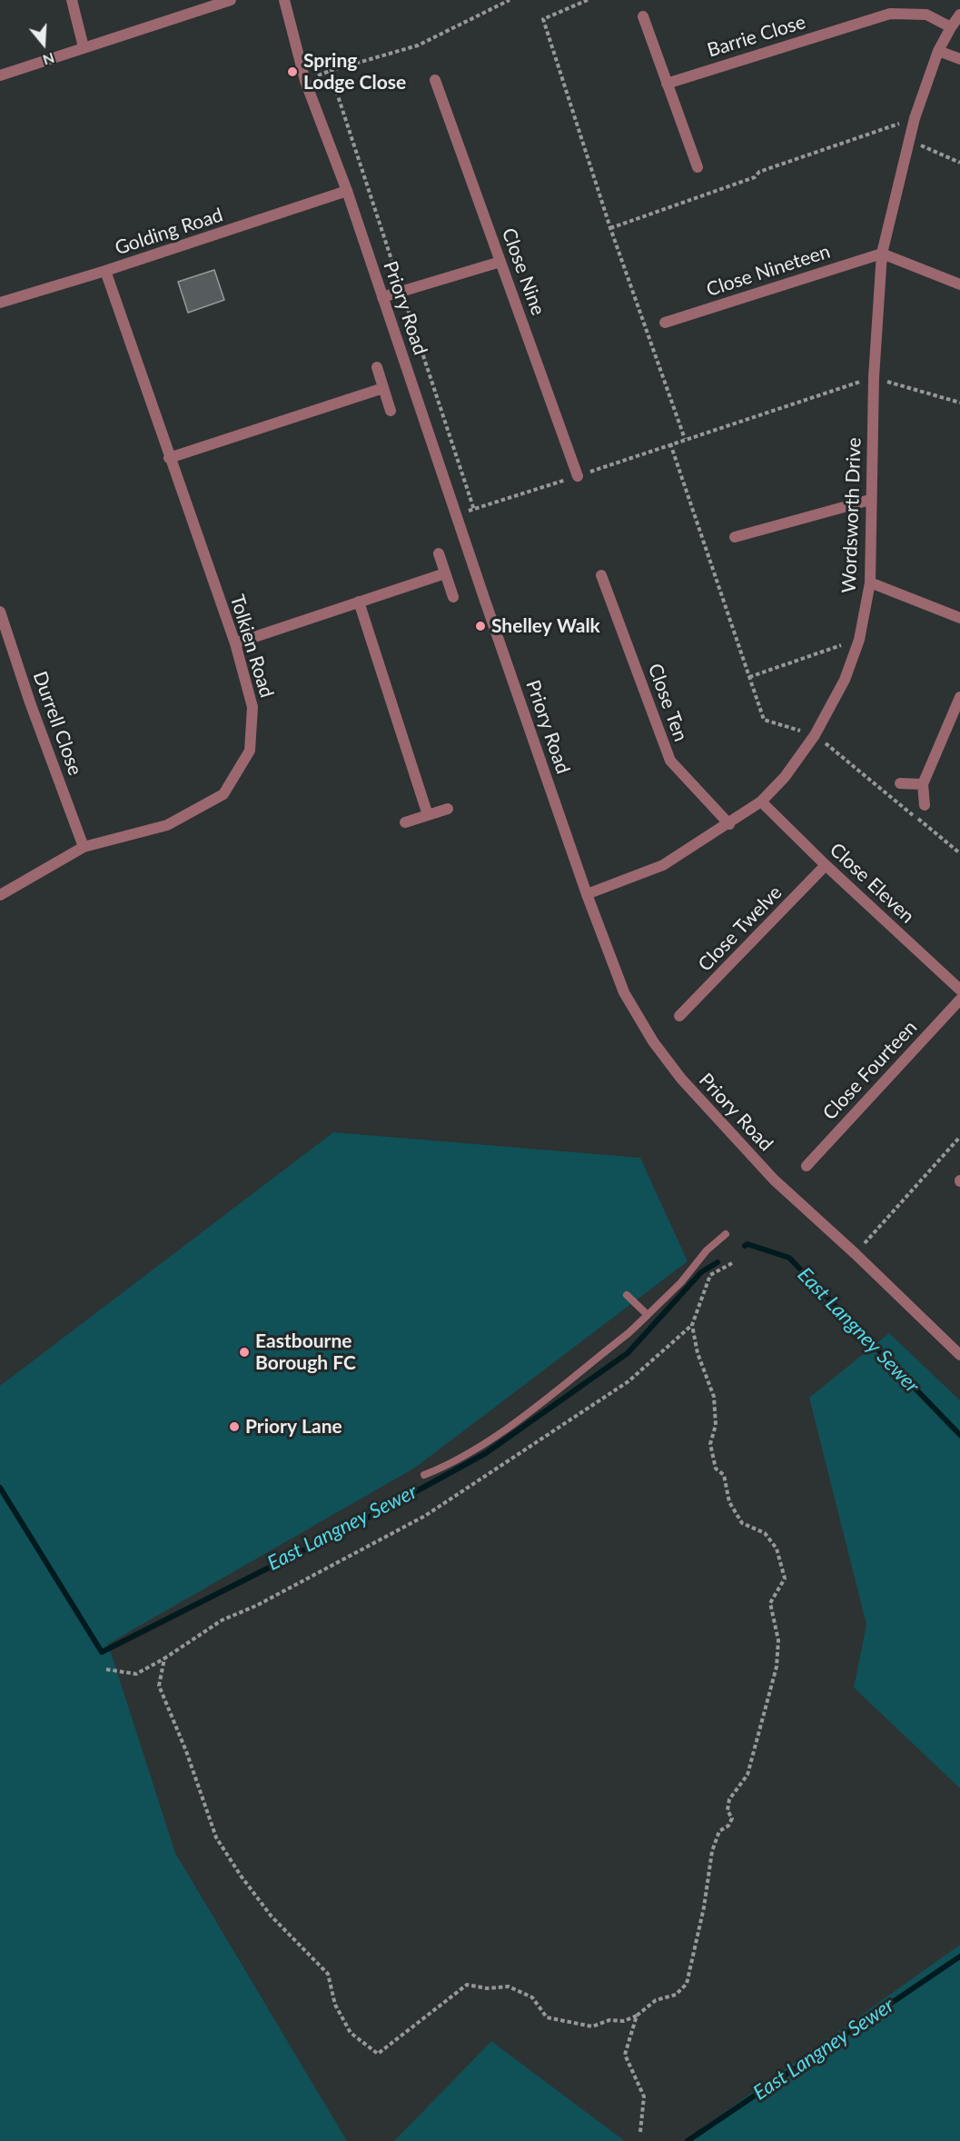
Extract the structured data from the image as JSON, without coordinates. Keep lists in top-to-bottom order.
{
  "streets": {
    "street": [
      "Barrie Close",
      "Golding Road",
      "Close Nineteen",
      "Close Nine",
      "Priory Road",
      "Wordsworth Drive",
      "Tolkien Road",
      "Close Ten",
      "Durrell Close",
      "Close Eleven",
      "Close Twelve",
      "Close Fourteen"
    ]
  },
  "crossings": [
    ["Barrie Close", "Wordsworth Drive"],
    ["Golding Road", "Priory Road"],
    ["Golding Road", "Tolkien Road"],
    ["Close Nineteen", "Wordsworth Drive"],
    ["Priory Road", "Wordsworth Drive"],
    ["Wordsworth Drive", "Close Ten"],
    ["Wordsworth Drive", "Close Eleven"],
    ["Tolkien Road", "Durrell Close"],
    ["Close Eleven", "Close Twelve"]
  ],
  "water": ["East Langney Sewer"],
  "places": [
    "Spring Lodge Close",
    "Shelley Walk",
    "Eastbourne Borough FC",
    "Priory Lane"
  ],
  "north": "bottom"
}
